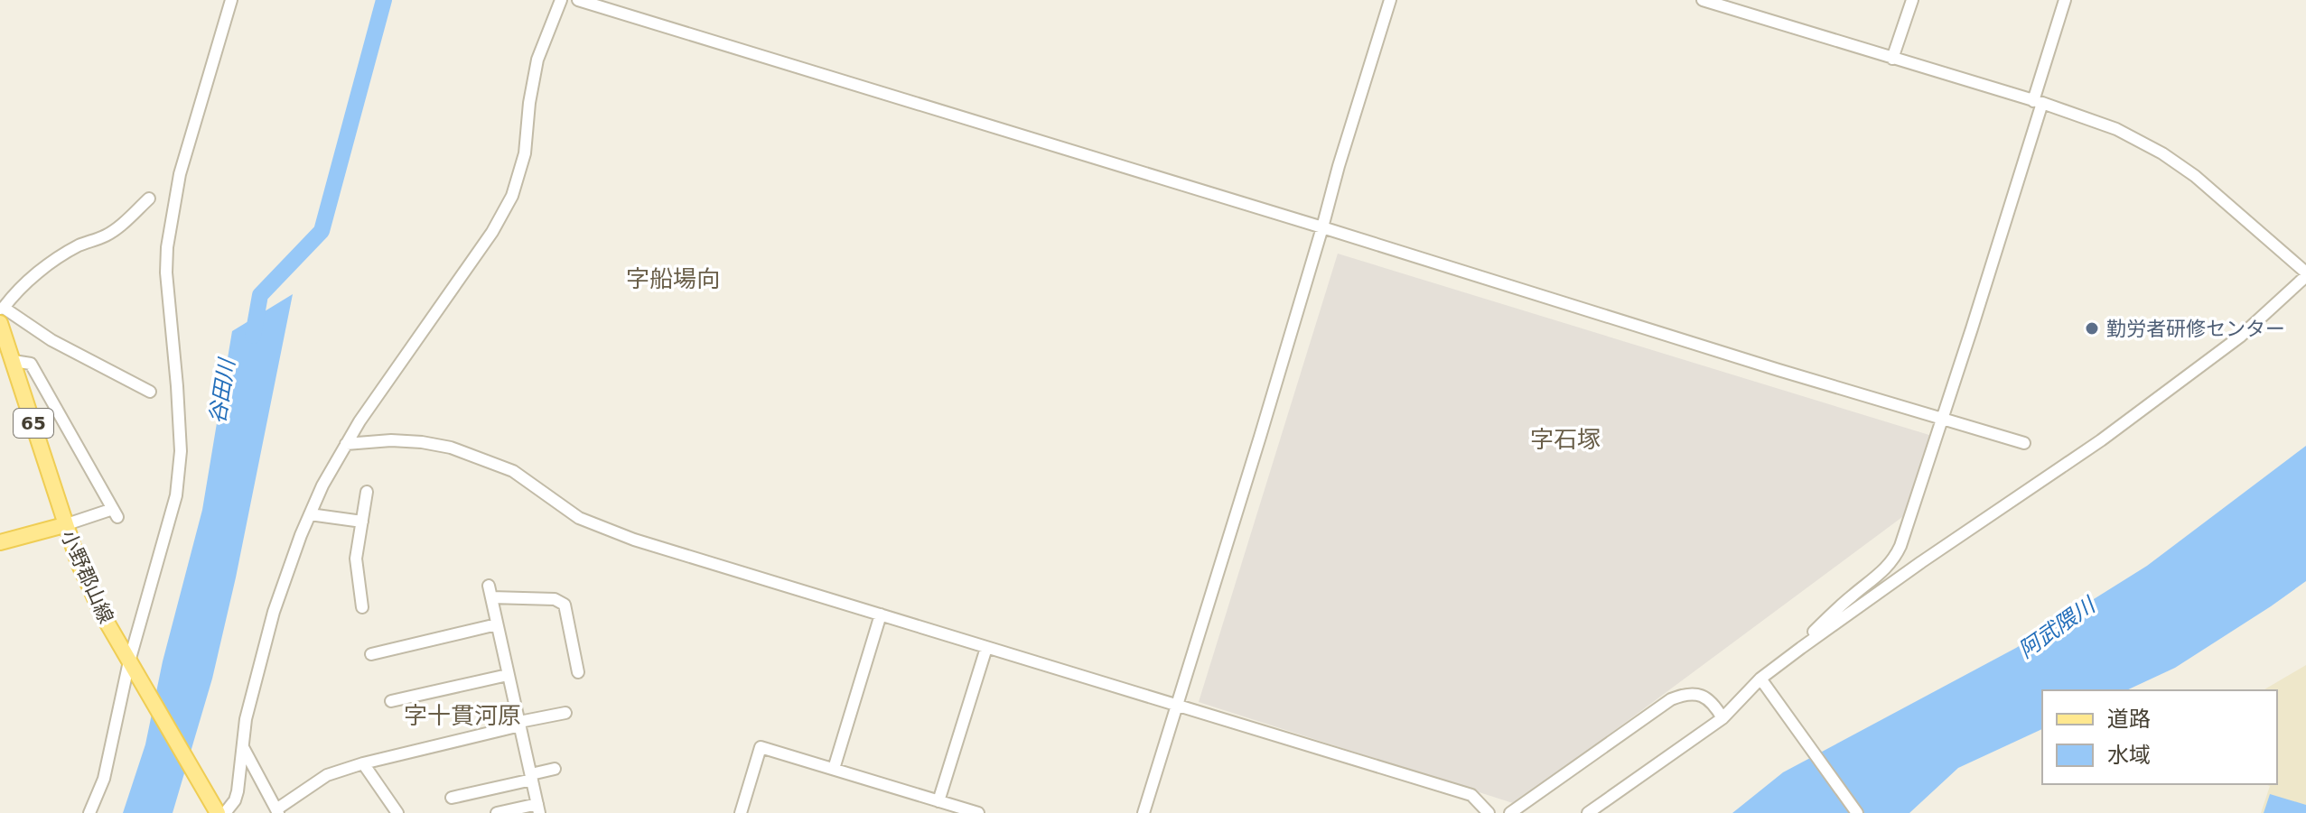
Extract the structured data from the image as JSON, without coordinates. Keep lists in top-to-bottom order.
{
  "streets": {
    "main road": ["65", "小野郡山線"]
  },
  "districts": ["字船場向", "字石塚", "字十貫河原"],
  "water": ["谷田川", "阿武隈川"],
  "places": ["勤労者研修センター"],
  "legend": ["道路", "水域"]
}
